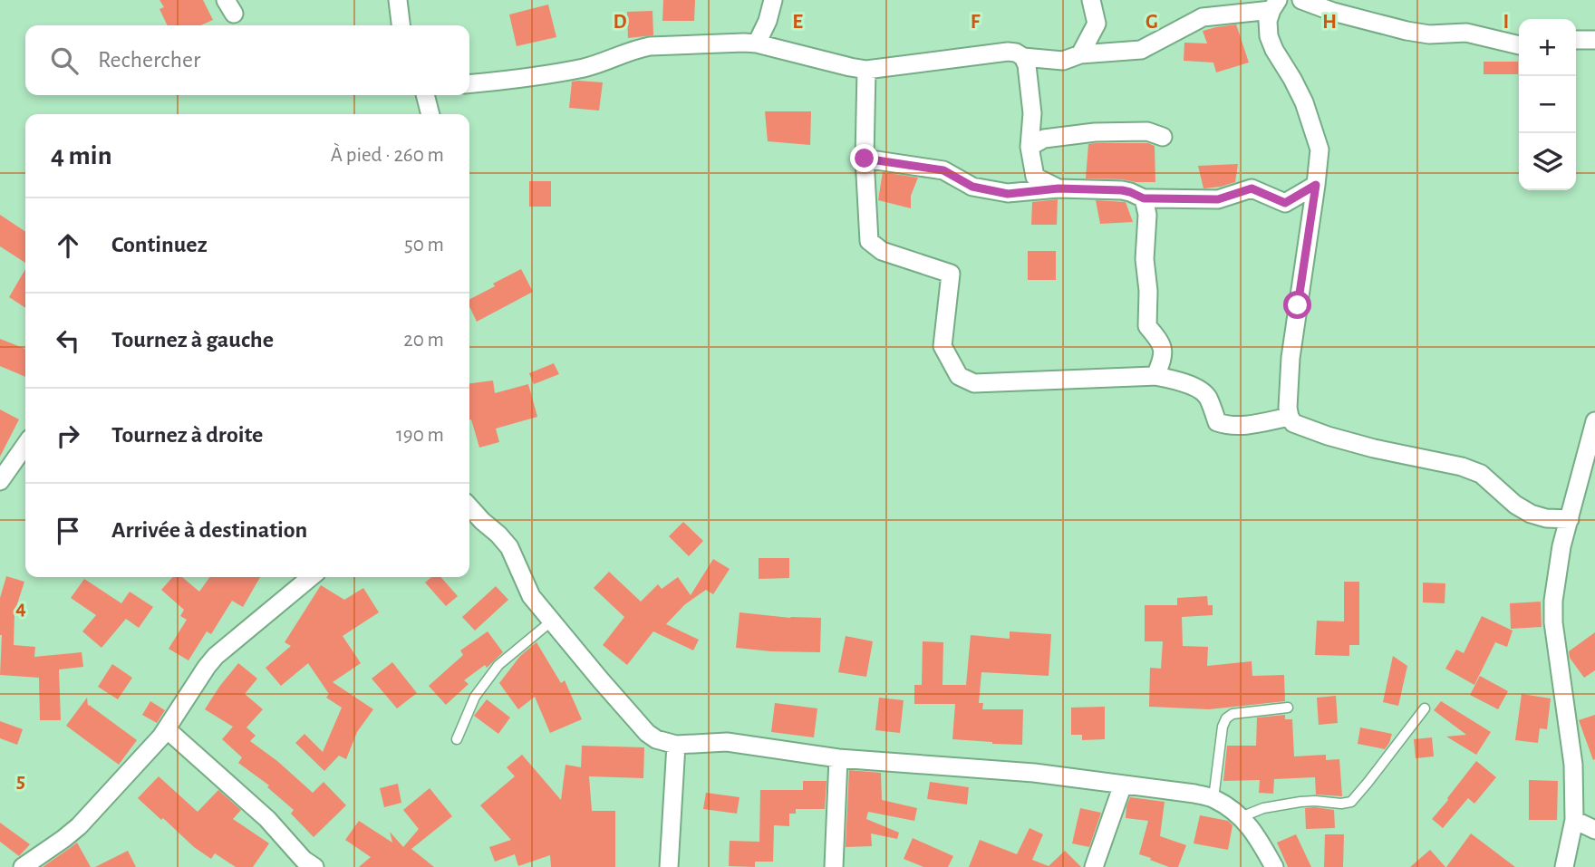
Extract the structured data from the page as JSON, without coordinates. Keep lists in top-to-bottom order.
{
  "page": {
    "map_buttons": ["+", "−"],
    "search": "Rechercher",
    "heading": ["4 min", "À pied · 260 m"],
    "list": [
      ["Continuez", "50 m"],
      ["Tournez à gauche", "20 m"],
      ["Tournez à droite", "190 m"],
      "Arrivée à destination"
    ]
  },
  "grid": {
    "columns": [
      "D",
      "E",
      "F",
      "G",
      "H",
      "I"
    ],
    "rows": ["4", "5"]
  }
}
